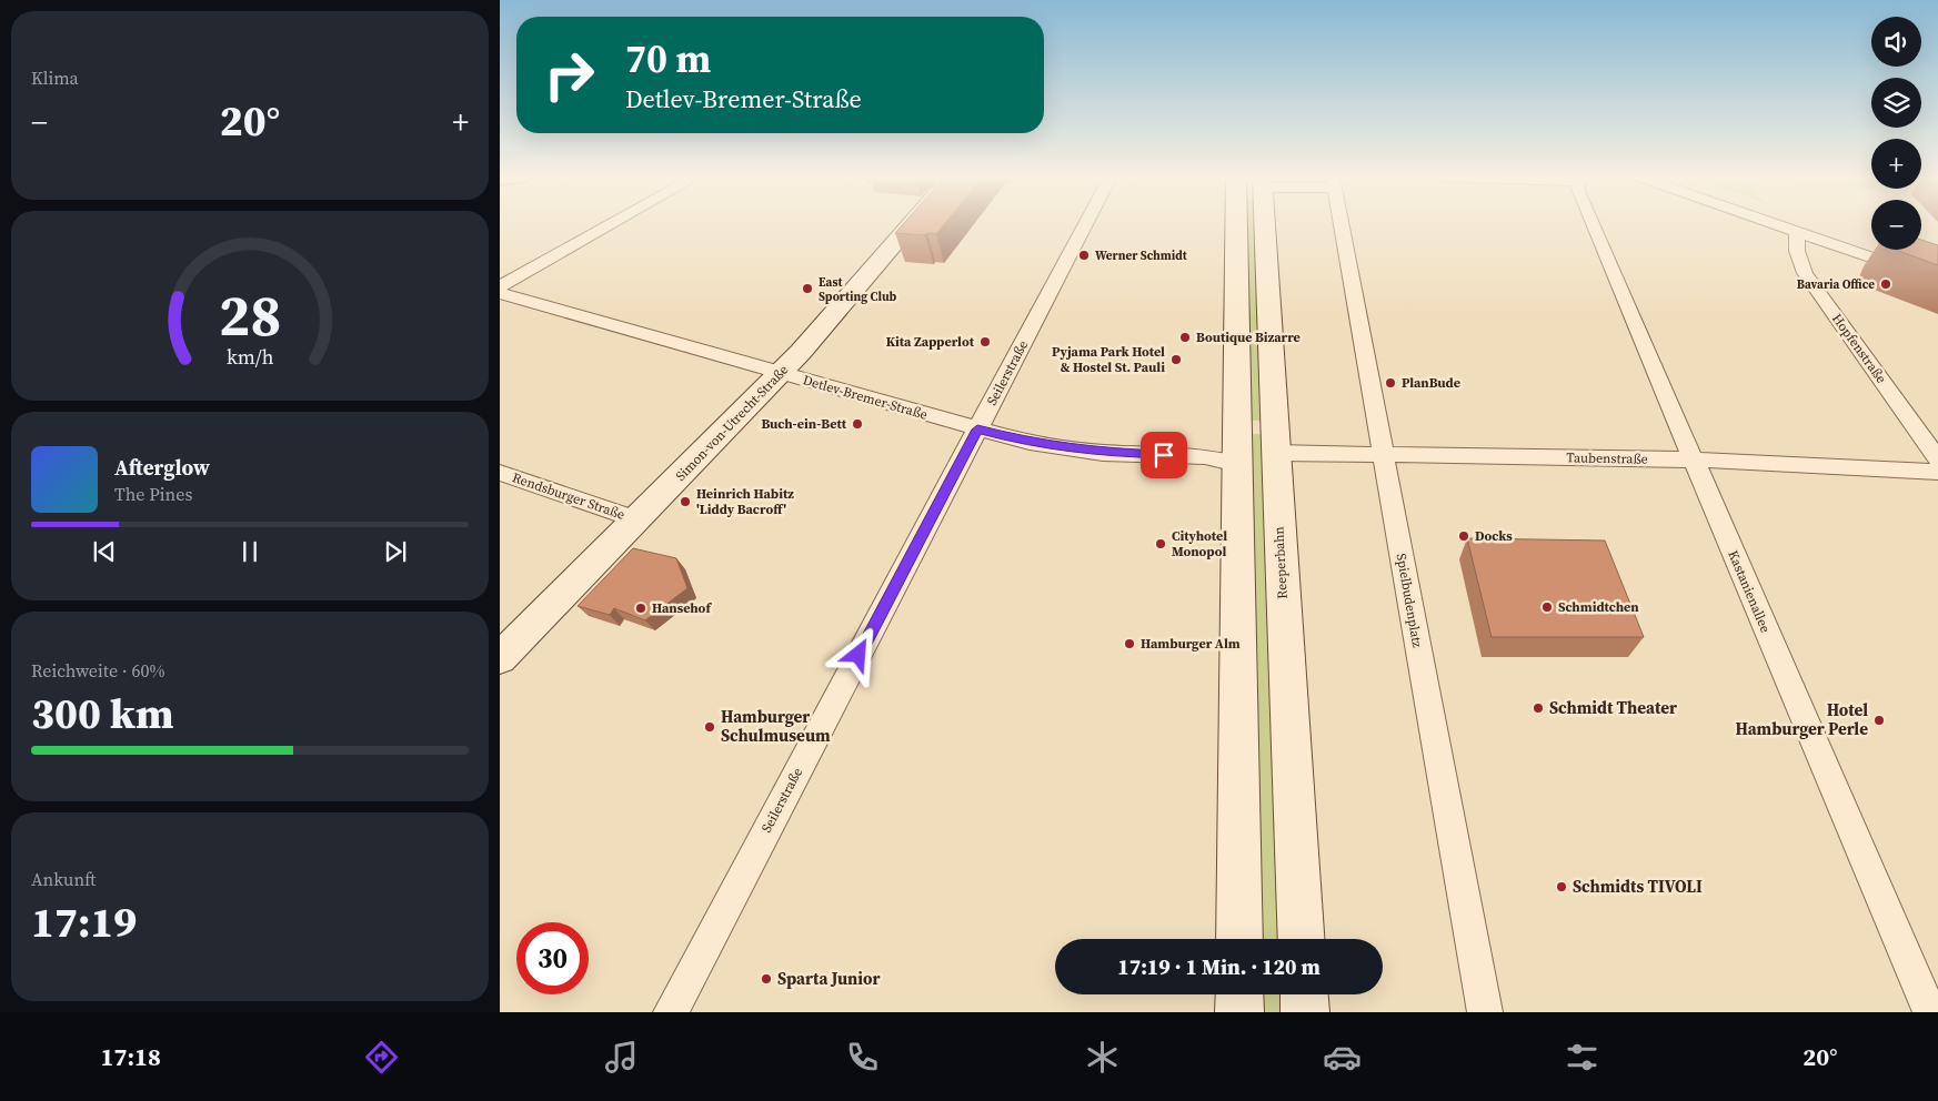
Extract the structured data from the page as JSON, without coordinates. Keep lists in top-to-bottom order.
{
  "streets": {
    "main road": ["Simon-von-Utrecht-Straße", "Reeperbahn"],
    "street": [
      "Hopfenstraße",
      "Seilerstraße",
      "Detlev-Bremer-Straße",
      "Taubenstraße",
      "Rendsburger Straße",
      "Kastanienallee",
      "Spielbudenplatz"
    ]
  },
  "crossings": [
    ["Seilerstraße", "Detlev-Bremer-Straße"],
    ["Detlev-Bremer-Straße", "Simon-von-Utrecht-Straße"],
    ["Simon-von-Utrecht-Straße", "Rendsburger Straße"],
    ["Taubenstraße", "Reeperbahn"],
    ["Taubenstraße", "Kastanienallee"],
    ["Taubenstraße", "Spielbudenplatz"]
  ],
  "places": [
    "Werner Schmidt",
    "Bavaria Office",
    "East Sporting Club",
    "Boutique Bizarre",
    "Kita Zapperlot",
    "Pyjama Park Hotel & Hostel St. Pauli",
    "PlanBude",
    "Buch-ein-Bett",
    "Heinrich Habitz 'Liddy Bacroff'",
    "Docks",
    "Cityhotel Monopol",
    "Schmidtchen",
    "Hansehof",
    "Hamburger Alm",
    "Schmidt Theater",
    "Hotel Hamburger Perle",
    "Hamburger Schulmuseum",
    "Schmidts TIVOLI",
    "Sparta Junior"
  ],
  "page": {
    "tile": [
      "Klima",
      ["Reichweite · 60%", "300 km"],
      ["Ankunft", "17:19"]
    ],
    "map_buttons": ["+", "−"],
    "turn": ["70 m", "Detlev-Bremer-Straße"],
    "heat": ["−", "20°", "+"],
    "song": ["Afterglow", "The Pines"],
    "limit": "30",
    "trip": "17:19 · 1 Min. · 120 m",
    "tabs": ["17:18", "20°"],
    "gauge": ["28", "km/h"]
  }
}
